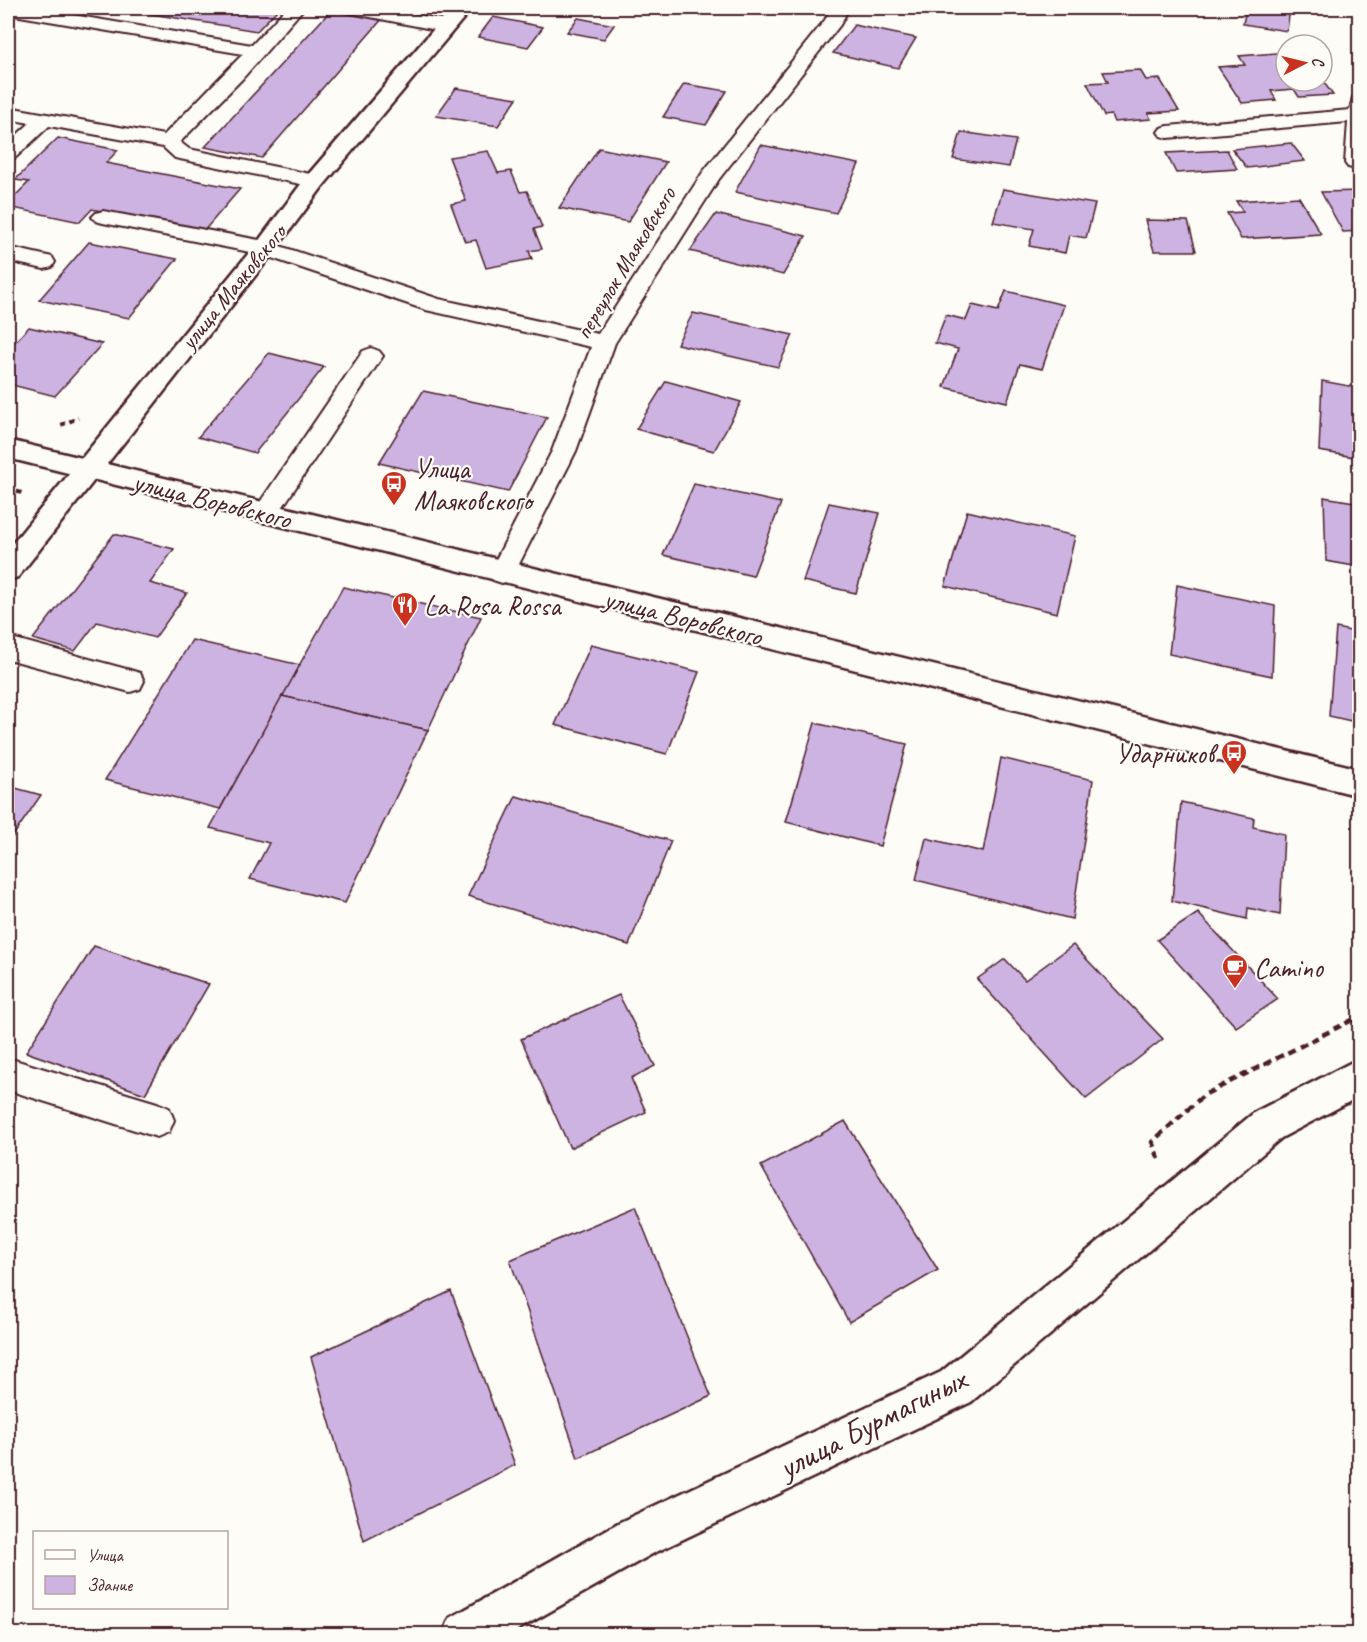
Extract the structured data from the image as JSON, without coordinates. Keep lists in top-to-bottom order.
{
  "streets": {
    "street": ["улица Маяковского", "улица Воровского", "улица Бурмагиных"],
    "lane": ["переулок Маяковского"]
  },
  "crossings": [
    ["переулок Маяковского", "улица Воровского"],
    ["улица Маяковского", "улица Воровского"]
  ],
  "places": {
    "bus stop": ["Улица Маяковского", "Ударников"],
    "restaurant": ["La Rosa Rossa"],
    "cafe": ["Camino"]
  },
  "legend": ["Улица", "Здание"],
  "north": "right"
}
